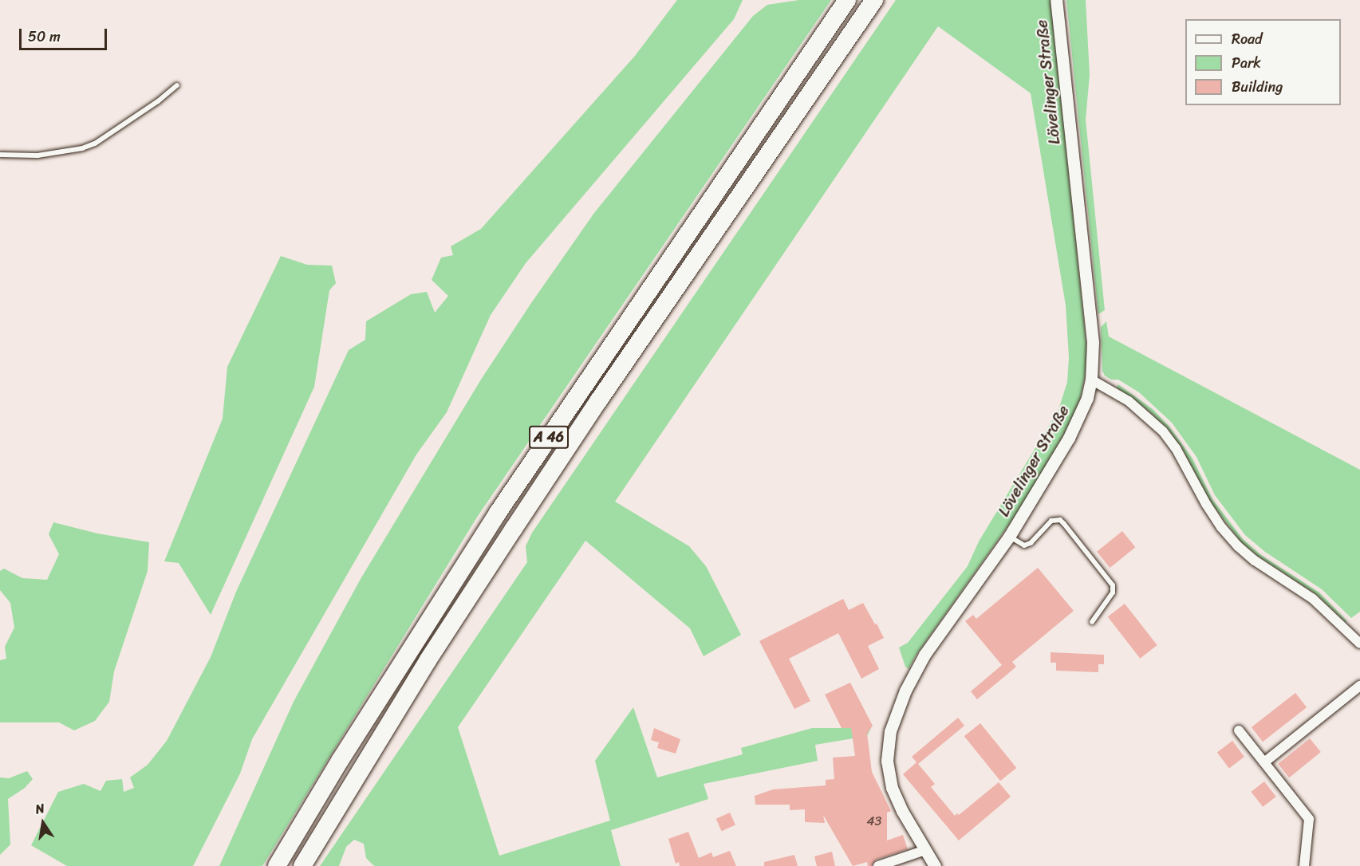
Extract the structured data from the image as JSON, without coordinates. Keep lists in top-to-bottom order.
{
  "streets": {
    "highway": ["A 46"],
    "street": ["Lövelinger Straße"]
  },
  "house_numbers": ["43"],
  "legend": ["Road", "Park", "Building"],
  "scale_bar": "50 m",
  "north": "top"
}
